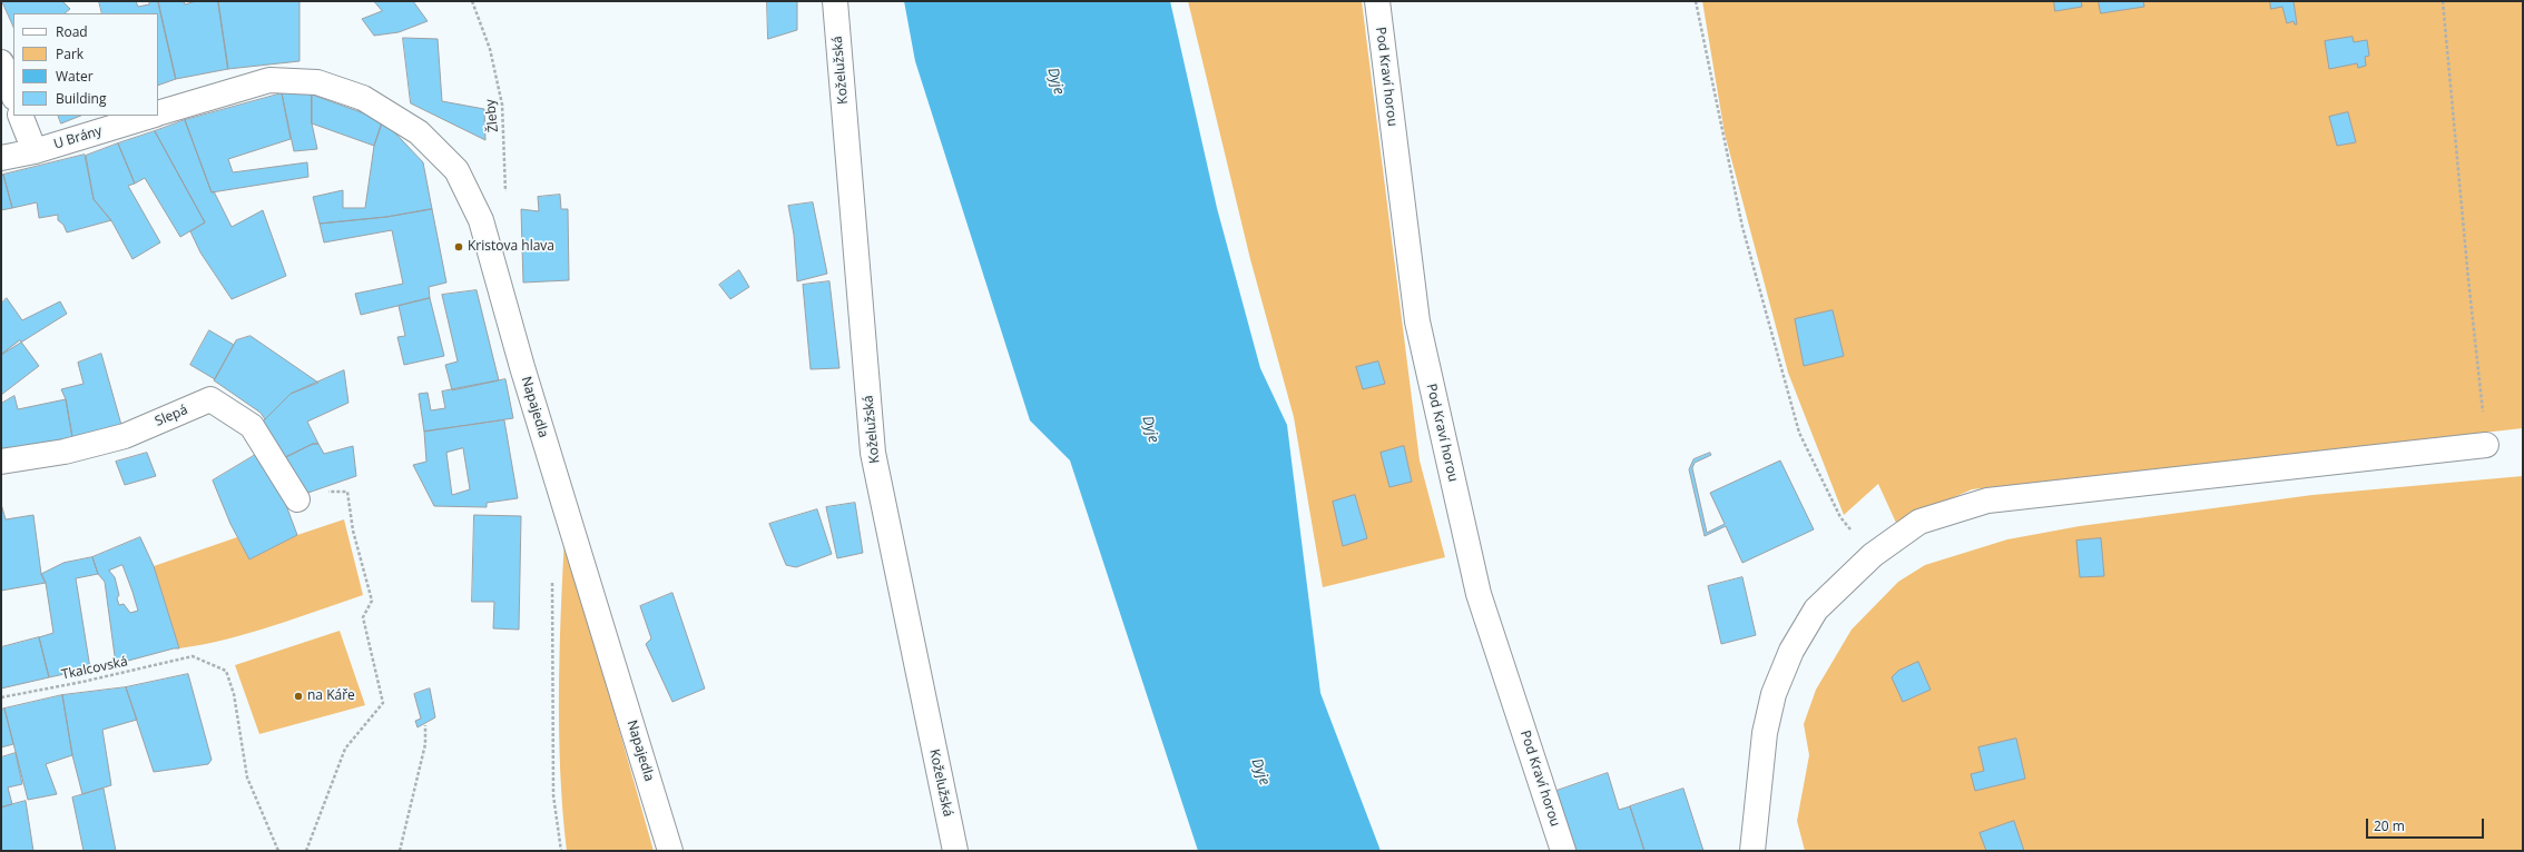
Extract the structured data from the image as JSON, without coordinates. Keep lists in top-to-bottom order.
{
  "streets": {
    "street": [
      "Koželužská",
      "Pod Kraví horou",
      "U Brány",
      "Napajedla",
      "Slepá"
    ],
    "path": ["Žleby", "Tkalcovská"]
  },
  "crossings": [
    ["Žleby", "Napajedla"],
    ["U Brány", "Napajedla"]
  ],
  "water": ["Dyje"],
  "places": ["Kristova hlava", "na Káře"],
  "legend": [
    "Road",
    "Park",
    "Water",
    "Building"
  ],
  "scale_bar": "20 m"
}
